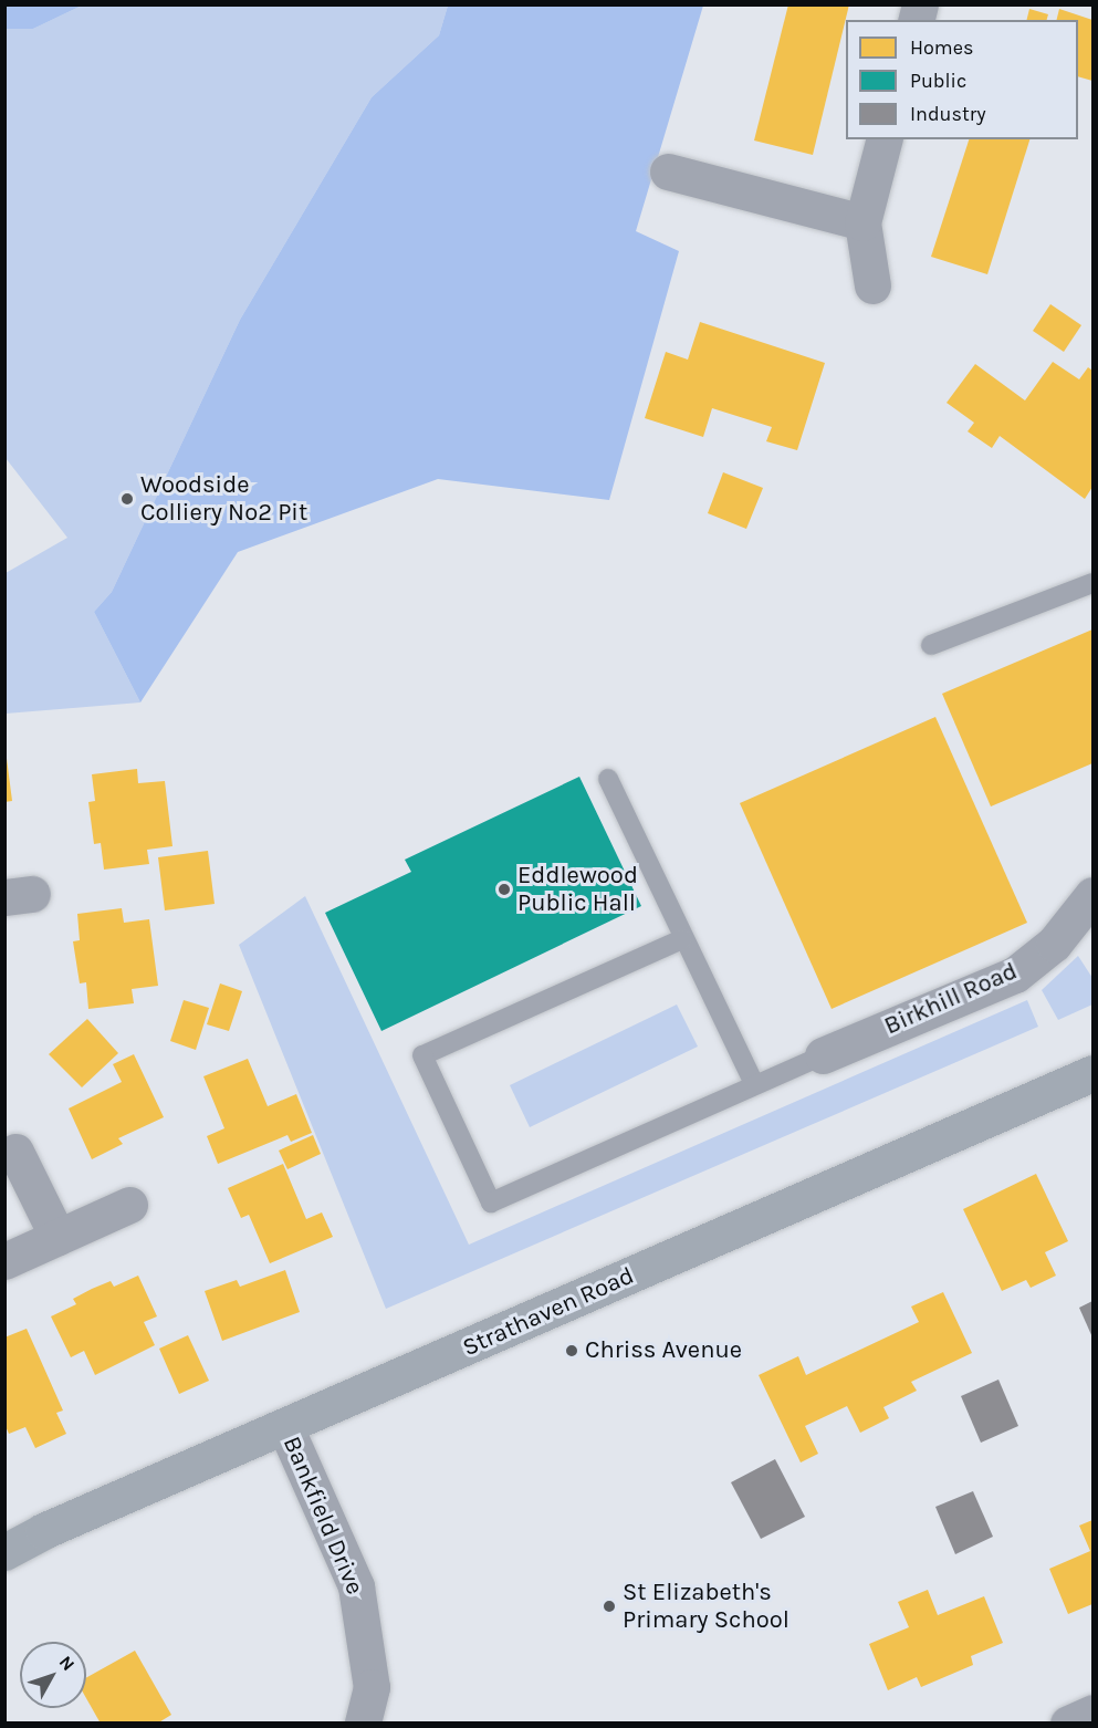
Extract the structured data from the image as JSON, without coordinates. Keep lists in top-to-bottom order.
{
  "streets": {
    "main road": ["Strathaven Road"],
    "street": ["Birkhill Road", "Bankfield Drive"]
  },
  "crossings": [
    ["Strathaven Road", "Bankfield Drive"]
  ],
  "places": [
    "Woodside Colliery No2 Pit",
    "Eddlewood Public Hall",
    "Chriss Avenue",
    "St Elizabeth's Primary School"
  ],
  "legend": ["Homes", "Public", "Industry"],
  "north": "top right"
}
